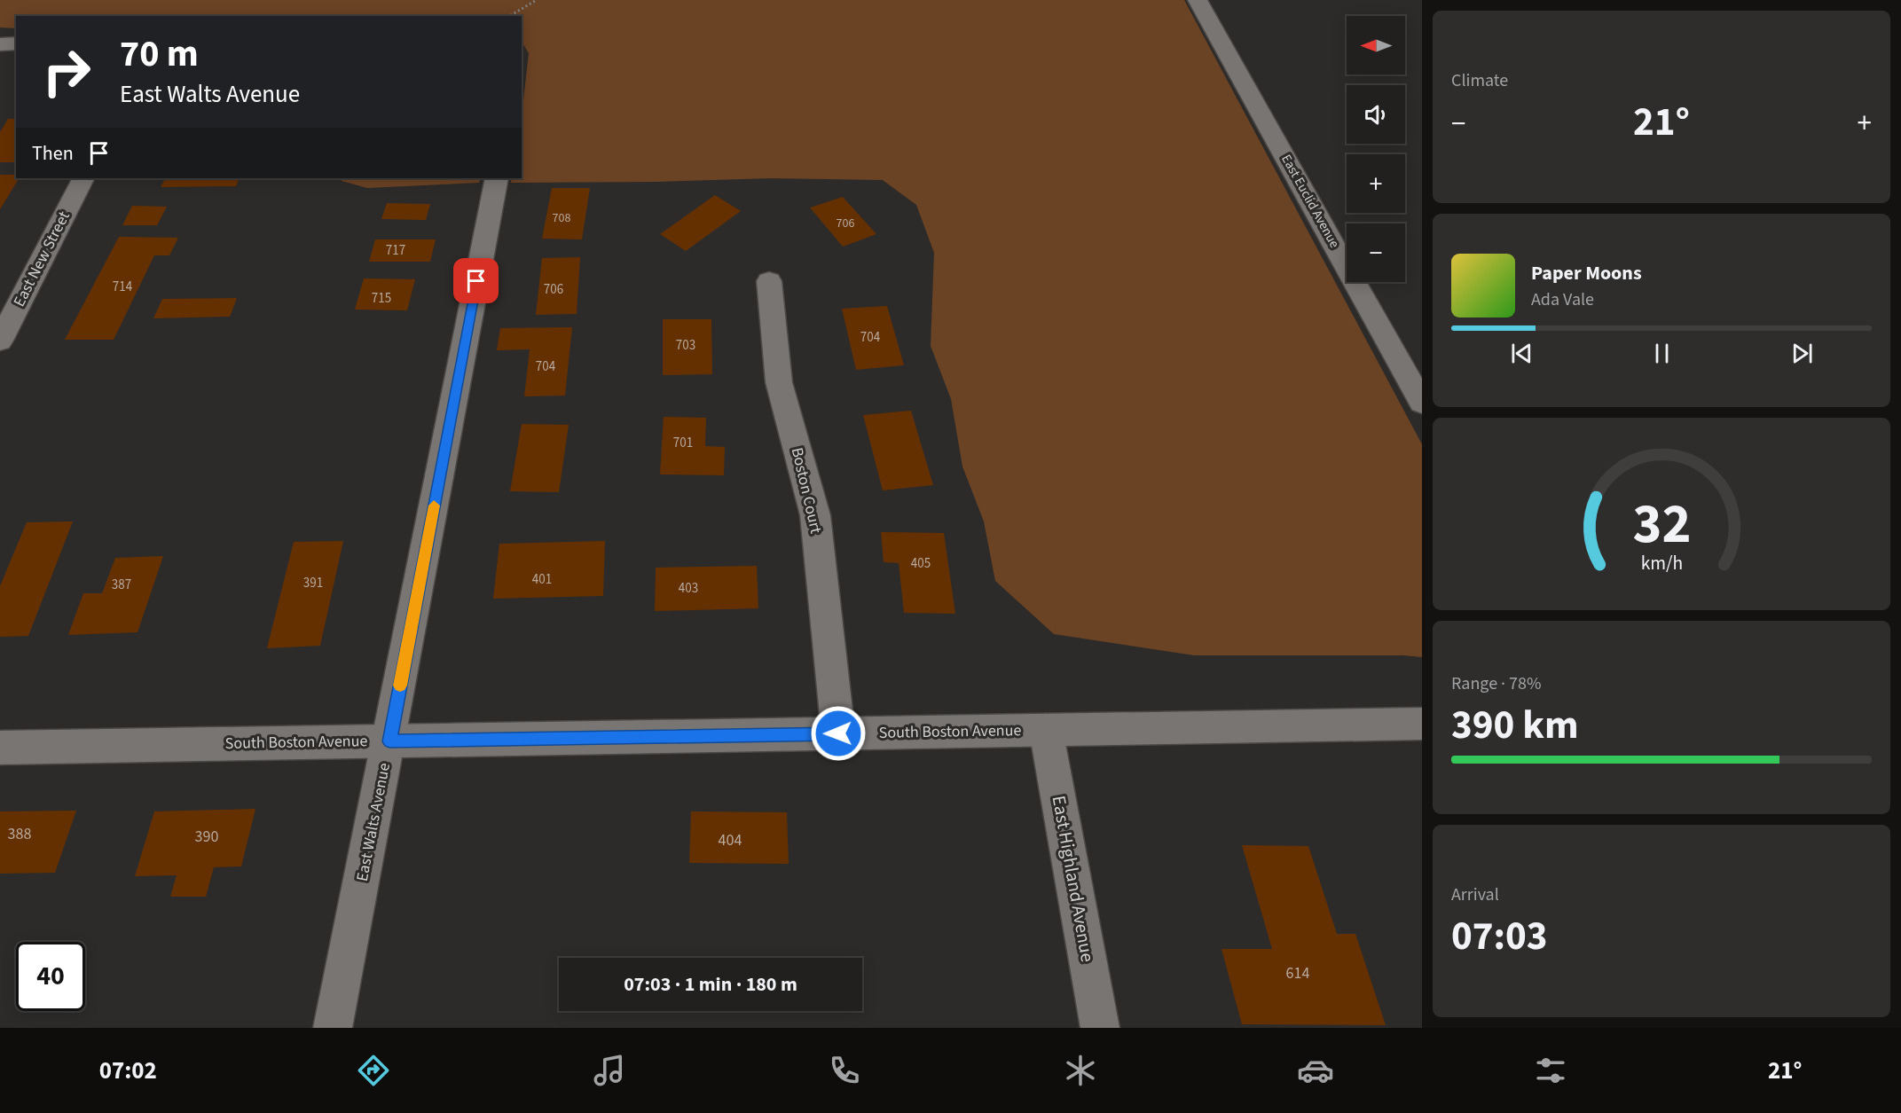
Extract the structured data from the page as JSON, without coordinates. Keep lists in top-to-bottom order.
{
  "streets": {
    "street": [
      "East Euclid Avenue",
      "East New Street",
      "Boston Court",
      "South Boston Avenue",
      "East Walts Avenue",
      "East Highland Avenue"
    ]
  },
  "crossings": [
    ["Boston Court", "South Boston Avenue"],
    ["South Boston Avenue", "East Walts Avenue"],
    ["South Boston Avenue", "East Highland Avenue"]
  ],
  "house_numbers": [
    "708",
    "706",
    "717",
    "714",
    "706",
    "715",
    "704",
    "703",
    "704",
    "701",
    "405",
    "401",
    "391",
    "387",
    "403",
    "388",
    "390",
    "404",
    "614"
  ],
  "north": "left",
  "page": {
    "tile": [
      "Climate",
      ["Range · 78%", "390 km"],
      ["Arrival", "07:03"]
    ],
    "map_buttons": ["+", "−"],
    "turn": ["70 m", "East Walts Avenue"],
    "heat": ["−", "21°", "+"],
    "then": "Then",
    "song": ["Paper Moons", "Ada Vale"],
    "limit": "40",
    "trip": "07:03 · 1 min · 180 m",
    "tabs": ["07:02", "21°"],
    "gauge": ["32", "km/h"]
  }
}
